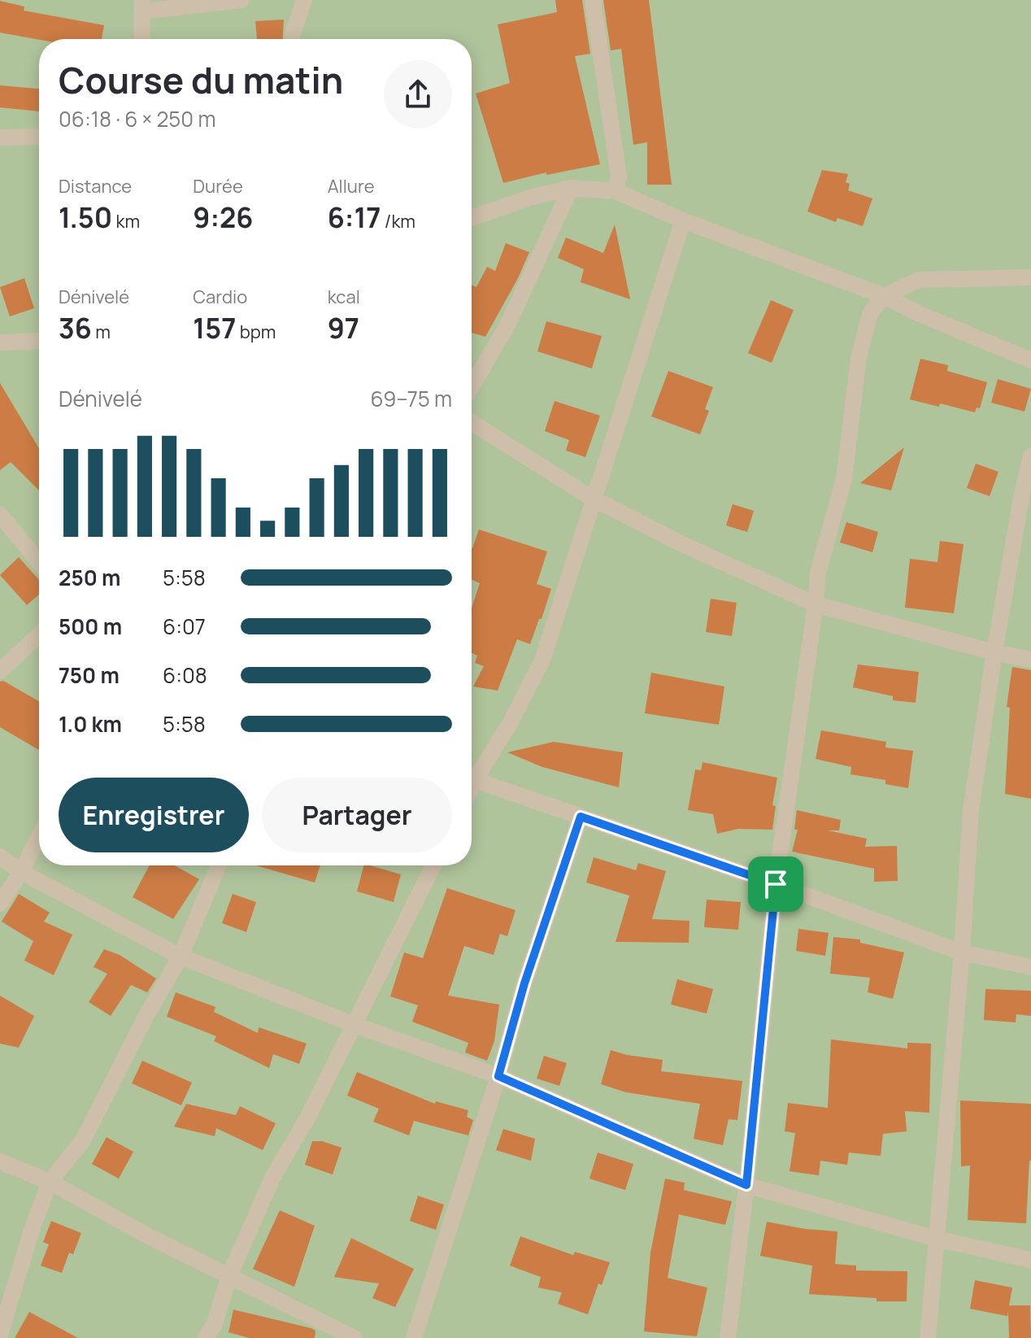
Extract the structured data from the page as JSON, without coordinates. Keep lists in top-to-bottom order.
{
  "page": {
    "heading": ["Course du matin", "06:18 · 6 × 250 m"],
    "stats": [
      ["Distance", "1.50 km"],
      ["Durée", "9:26"],
      ["Allure", "6:17 /km"],
      ["Dénivelé", "36 m"],
      ["Cardio", "157 bpm"],
      ["kcal", "97"]
    ],
    "chart": ["Dénivelé", "69–75 m"],
    "list": [
      {
        "name": "250 m",
        "note": "5:58"
      },
      {
        "name": "500 m",
        "note": "6:07"
      },
      {
        "name": "750 m",
        "note": "6:08"
      },
      {
        "name": "1.0 km",
        "note": "5:58"
      }
    ],
    "buttons": ["Enregistrer", "Partager"]
  }
}
